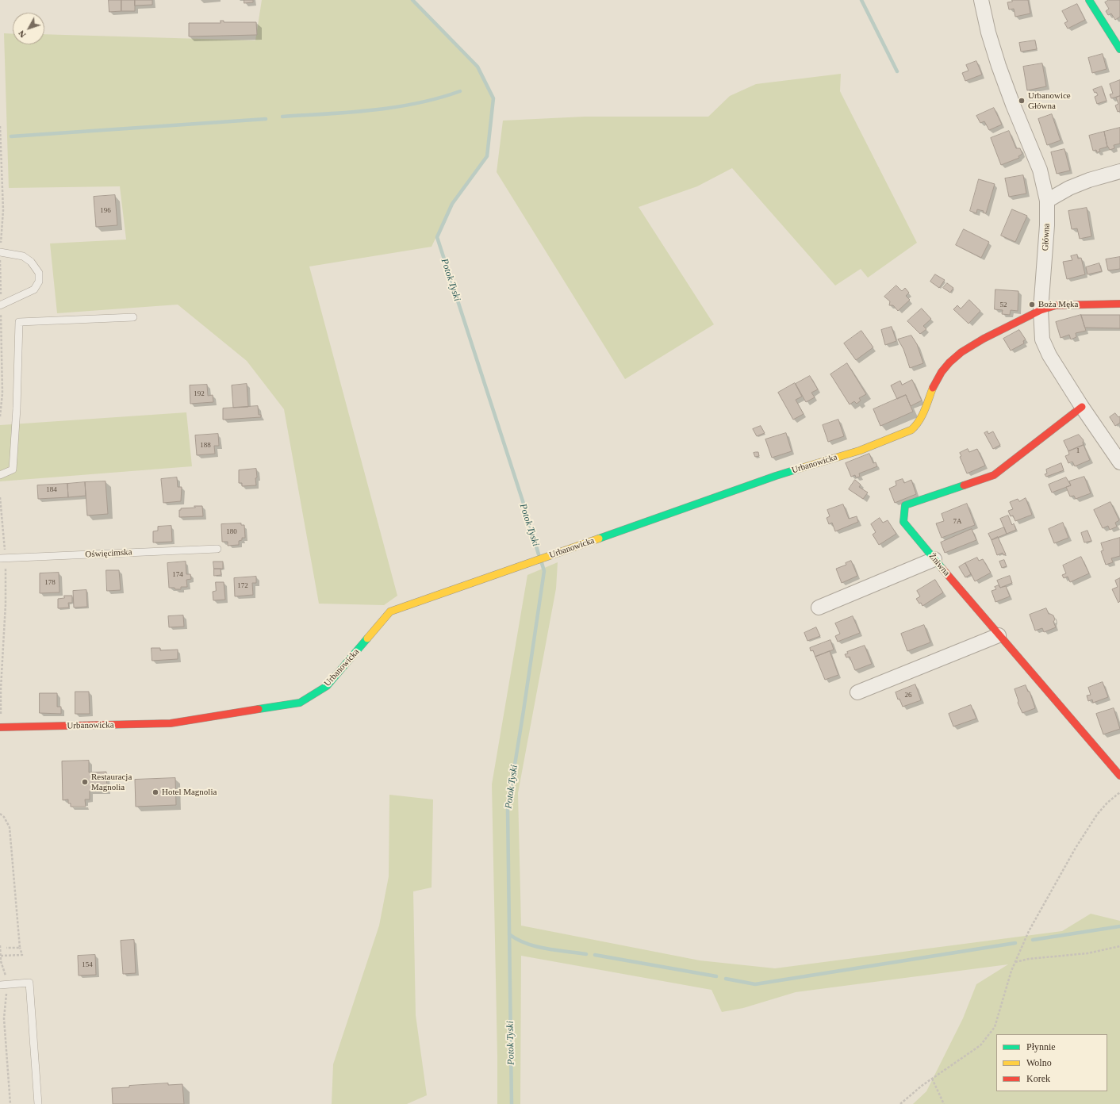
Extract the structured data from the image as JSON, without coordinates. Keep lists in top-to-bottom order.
{
  "streets": {
    "street": ["Główna", "Urbanowicka", "Żniwna"],
    "lane": ["Oświęcimska"]
  },
  "crossings": [
    ["Główna", "Urbanowicka"],
    ["Główna", "Żniwna"]
  ],
  "water": ["Potok Tyski"],
  "places": [
    "Urbanowice Główna",
    "Boża Męka",
    "Restauracja Magnolia",
    "Hotel Magnolia"
  ],
  "house_numbers": [
    "196",
    "52",
    "192",
    "188",
    "1",
    "184",
    "7A",
    "180",
    "174",
    "178",
    "172",
    "26",
    "154"
  ],
  "legend": ["Płynnie", "Wolno", "Korek"],
  "north": "bottom left"
}
